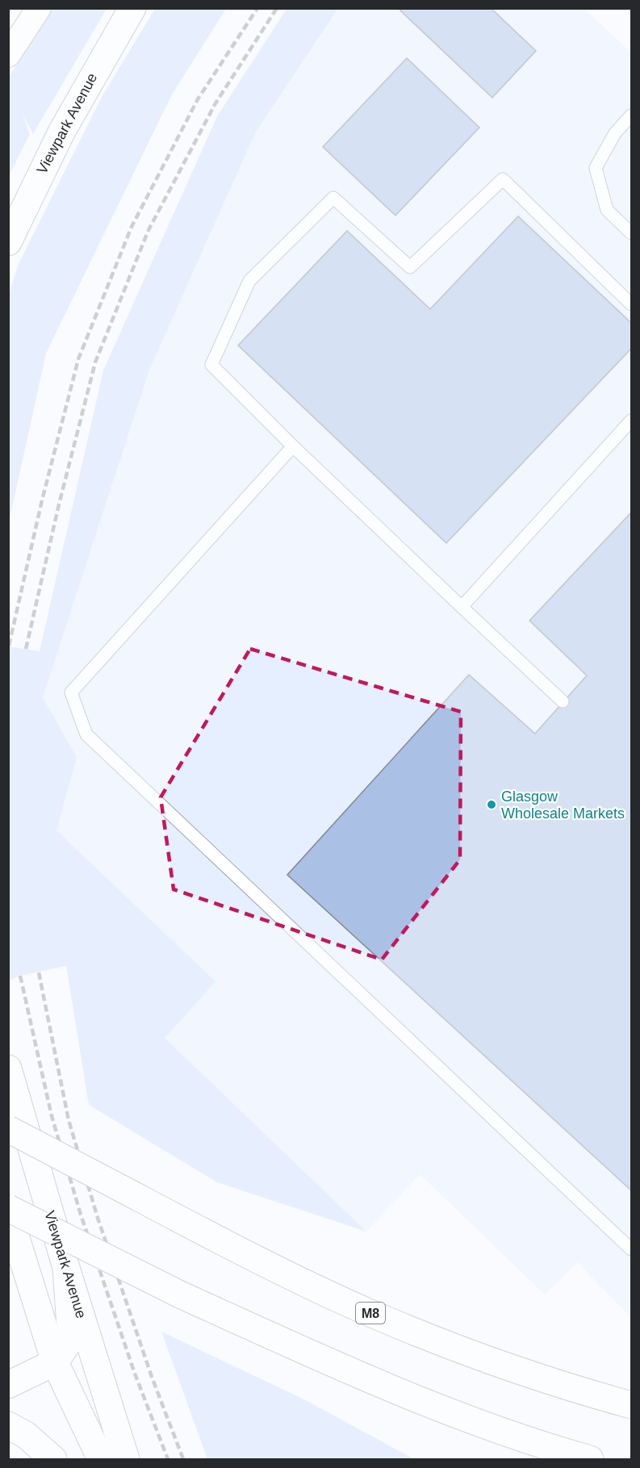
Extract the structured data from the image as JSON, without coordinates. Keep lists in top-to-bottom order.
{
  "streets": {
    "main road": ["Viewpark Avenue", "M8"]
  },
  "places": ["Glasgow Wholesale Markets"]
}
